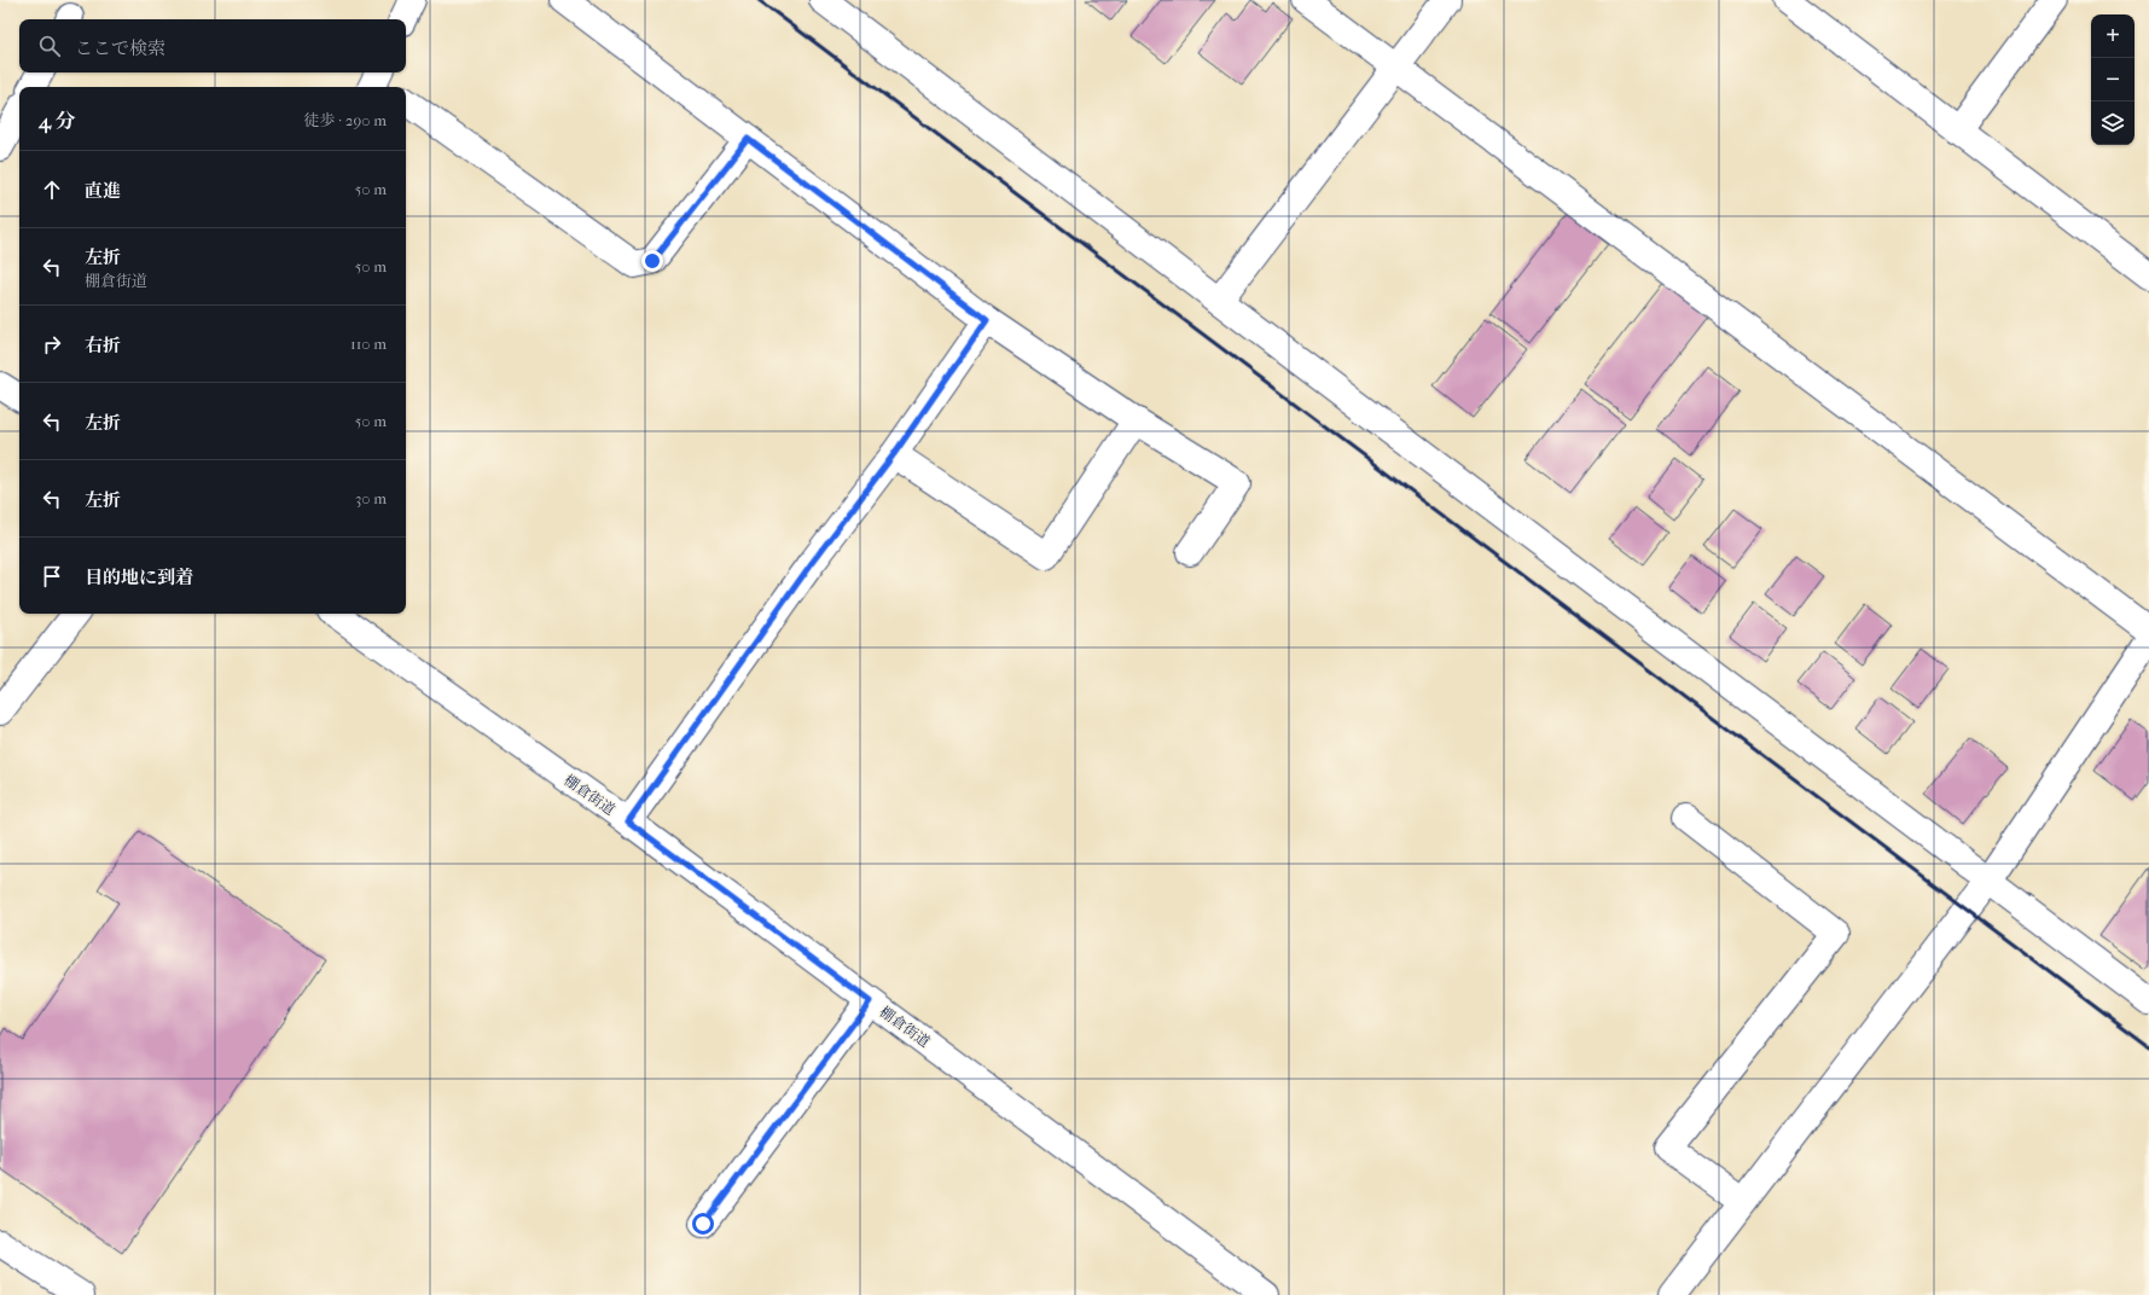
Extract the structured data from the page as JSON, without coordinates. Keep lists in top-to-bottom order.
{
  "streets": {
    "street": ["棚倉街道"]
  },
  "page": {
    "map_buttons": ["+", "−"],
    "search": "ここで検索",
    "heading": ["4 分", "徒歩 · 290 m"],
    "list": [
      ["直進", "50 m"],
      ["左折", "棚倉街道", "50 m"],
      ["右折", "110 m"],
      ["左折", "50 m"],
      ["左折", "30 m"],
      "目的地に到着"
    ]
  }
}
